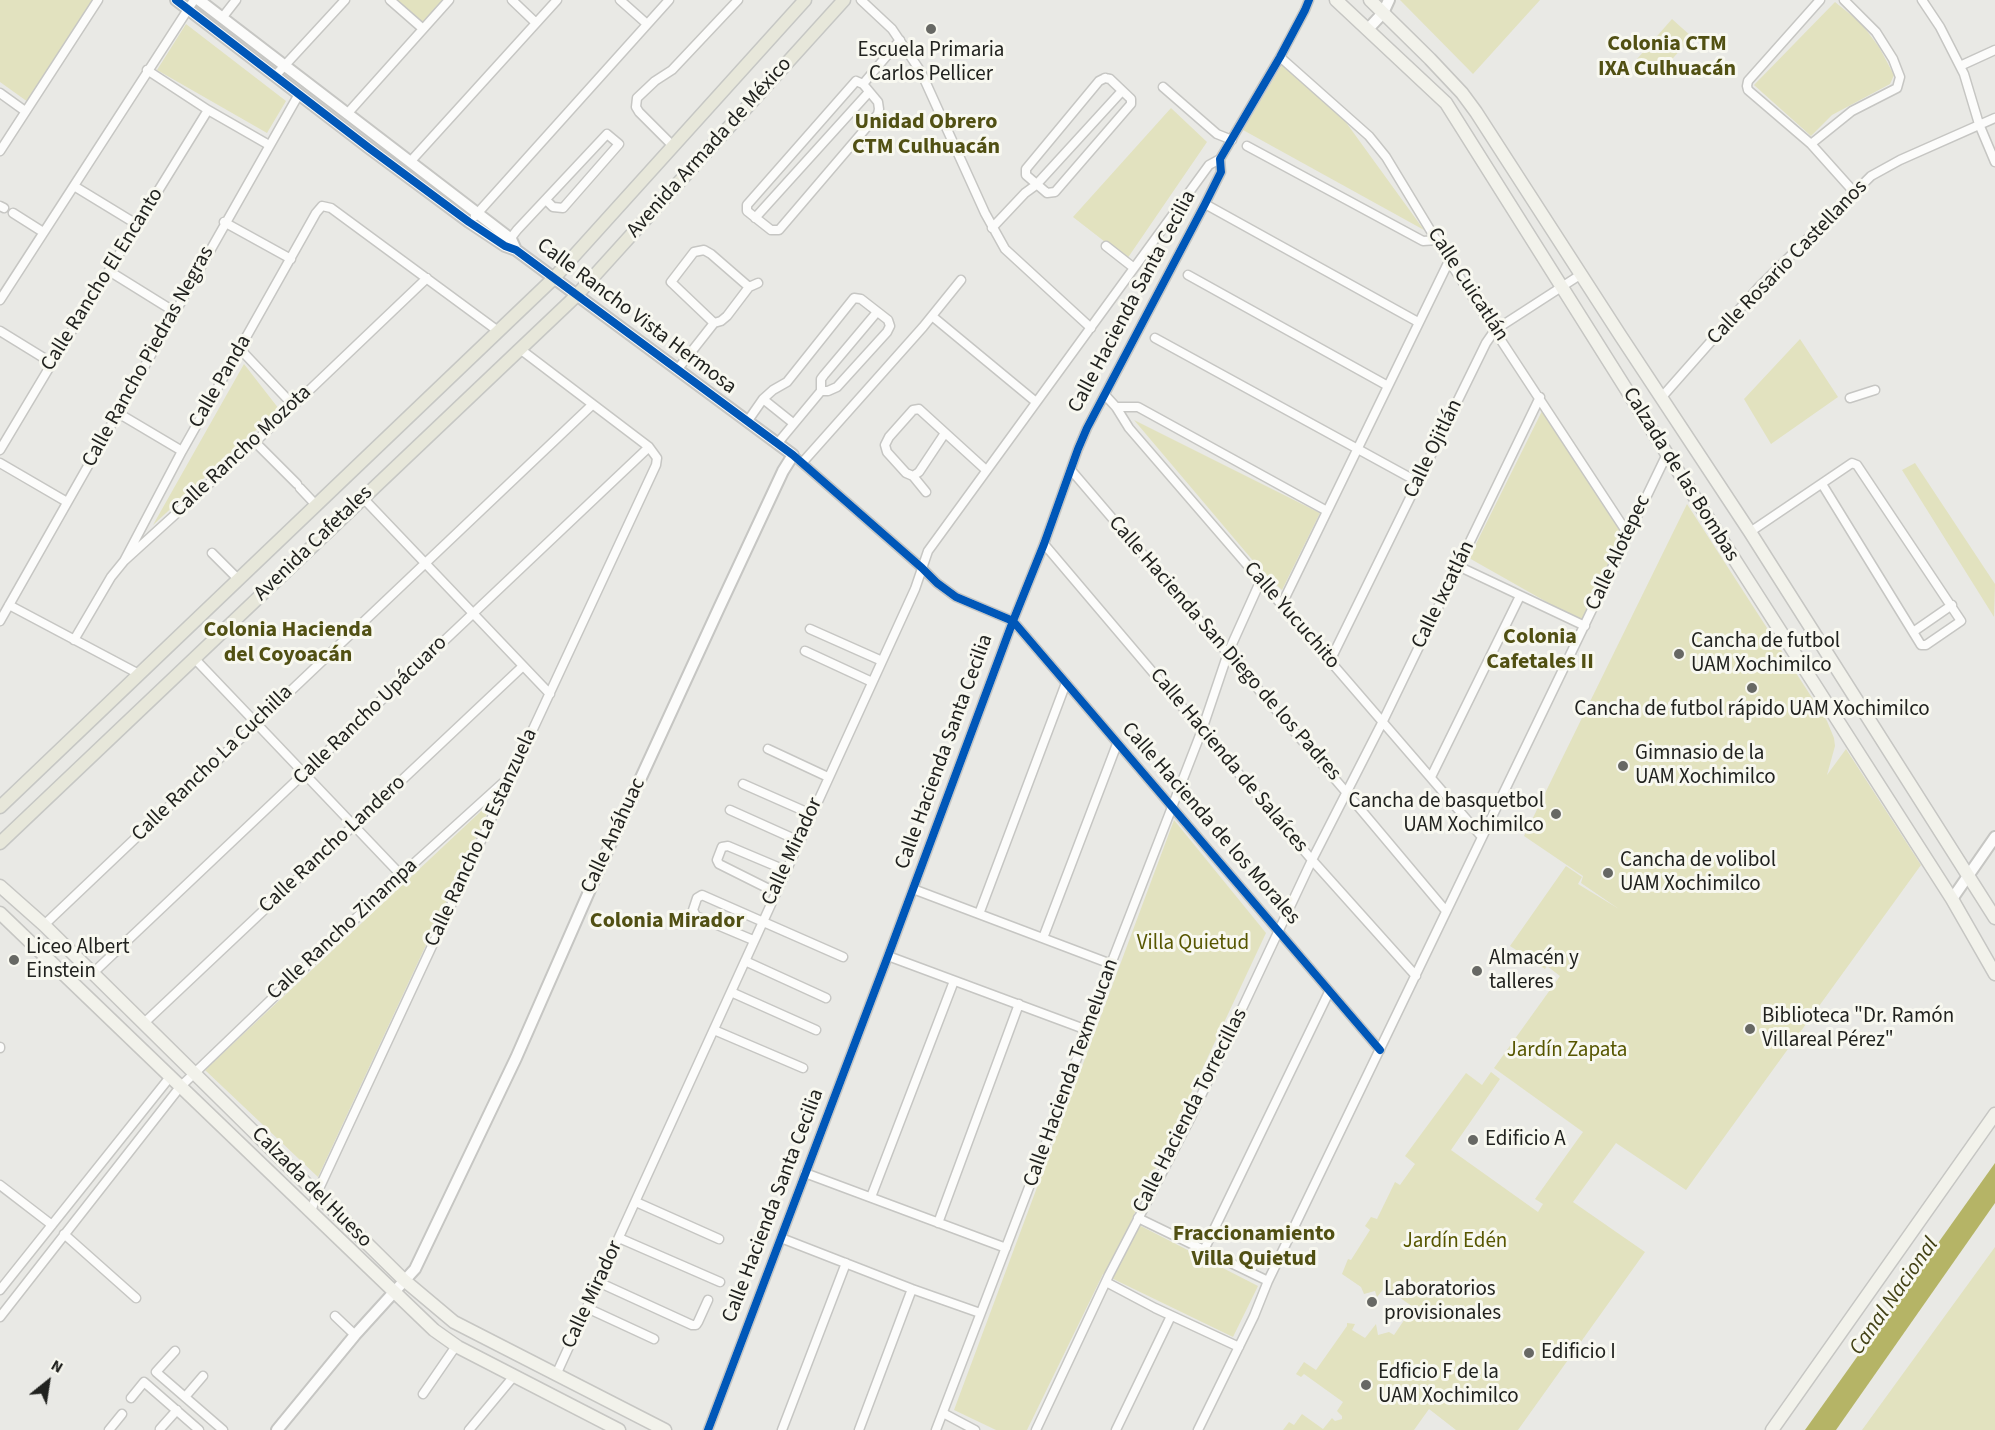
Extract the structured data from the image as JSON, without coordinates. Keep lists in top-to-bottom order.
{
  "streets": {
    "main road": [
      "Avenida Armada de México",
      "Calzada de las Bombas",
      "Avenida Cafetales",
      "Calzada del Hueso"
    ],
    "street": [
      "Calle Rosario Castellanos",
      "Calle Rancho El Encanto",
      "Calle Cuicatlán",
      "Calle Hacienda Santa Cecilia",
      "Calle Rancho Vista Hermosa",
      "Calle Rancho Piedras Negras",
      "Calle Panda",
      "Calle Ojitlán",
      "Calle Rancho Mozota",
      "Calle Alotepec",
      "Calle Ixcatlán",
      "Calle Yucuchito",
      "Calle Hacienda San Diego de los Padres",
      "Calle Rancho Upácuaro",
      "Calle Hacienda de Salaíces",
      "Calle Rancho La Cuchilla",
      "Calle Hacienda de los Morales",
      "Calle Anáhuac",
      "Calle Rancho La Estanzuela",
      "Calle Rancho Landero",
      "Calle Mirador",
      "Calle Rancho Zinampa",
      "Calle Hacienda Texmelucan",
      "Calle Hacienda Torrecillas"
    ]
  },
  "crossings": [
    ["Avenida Armada de México", "Calle Rancho Vista Hermosa"],
    ["Avenida Armada de México", "Avenida Cafetales"],
    ["Calle Rosario Castellanos", "Calzada de las Bombas"],
    ["Calle Cuicatlán", "Calle Hacienda Santa Cecilia"],
    ["Calle Cuicatlán", "Calle Ojitlán"],
    ["Calle Cuicatlán", "Calle Alotepec"],
    ["Calle Cuicatlán", "Calle Ixcatlán"],
    ["Calle Hacienda Santa Cecilia", "Calle Rancho Vista Hermosa"],
    ["Calle Hacienda Santa Cecilia", "Calle Yucuchito"],
    ["Calle Hacienda Santa Cecilia", "Calle Hacienda San Diego de los Padres"],
    ["Calle Hacienda Santa Cecilia", "Calle Hacienda de Salaíces"],
    ["Calle Hacienda Santa Cecilia", "Calle Hacienda de los Morales"],
    ["Calle Hacienda Santa Cecilia", "Calle Mirador"],
    ["Calle Rancho Vista Hermosa", "Calle Rancho Piedras Negras"],
    ["Calle Rancho Vista Hermosa", "Avenida Cafetales"],
    ["Calle Rancho Vista Hermosa", "Calle Hacienda de los Morales"],
    ["Calle Rancho Vista Hermosa", "Calle Anáhuac"],
    ["Calle Rancho Vista Hermosa", "Calle Mirador"],
    ["Calle Panda", "Calle Rancho Mozota"],
    ["Calle Ojitlán", "Calzada de las Bombas"],
    ["Calle Ojitlán", "Calle Yucuchito"],
    ["Calzada de las Bombas", "Calle Alotepec"],
    ["Calle Alotepec", "Calle Yucuchito"],
    ["Calle Alotepec", "Calle Hacienda San Diego de los Padres"],
    ["Calle Alotepec", "Calle Hacienda de Salaíces"],
    ["Calle Alotepec", "Calle Hacienda de los Morales"],
    ["Calle Ixcatlán", "Calle Yucuchito"],
    ["Calle Ixcatlán", "Calle Hacienda San Diego de los Padres"],
    ["Calle Ixcatlán", "Calle Hacienda Torrecillas"],
    ["Calle Yucuchito", "Calle Hacienda Texmelucan"],
    ["Calle Hacienda San Diego de los Padres", "Calle Hacienda Texmelucan"],
    ["Calle Hacienda San Diego de los Padres", "Calle Hacienda Torrecillas"],
    ["Calle Rancho Upácuaro", "Calle Rancho La Estanzuela"],
    ["Calle Rancho Upácuaro", "Calzada del Hueso"],
    ["Calle Hacienda de Salaíces", "Calle Hacienda Texmelucan"],
    ["Calle Hacienda de Salaíces", "Calle Hacienda Torrecillas"],
    ["Calle Rancho La Cuchilla", "Calzada del Hueso"],
    ["Calle Hacienda de los Morales", "Calle Hacienda Texmelucan"],
    ["Calle Hacienda de los Morales", "Calle Hacienda Torrecillas"],
    ["Calle Anáhuac", "Calzada del Hueso"],
    ["Calle Rancho La Estanzuela", "Calle Rancho Zinampa"],
    ["Calle Rancho La Estanzuela", "Calzada del Hueso"],
    ["Calle Rancho Landero", "Calzada del Hueso"],
    ["Calle Mirador", "Calzada del Hueso"],
    ["Calle Rancho Zinampa", "Calzada del Hueso"]
  ],
  "districts": [
    "Colonia CTM IXA Culhuacán",
    "Unidad Obrero CTM Culhuacán",
    "Colonia Hacienda del Coyoacán",
    "Colonia Cafetales II",
    "Colonia Mirador",
    "Fraccionamiento Villa Quietud"
  ],
  "water": ["Canal Nacional"],
  "parks": ["Villa Quietud", "Jardín Zapata", "Jardín Edén"],
  "places": [
    "Escuela Primaria Carlos Pellicer",
    "Cancha de futbol UAM Xochimilco",
    "Cancha de futbol rápido UAM Xochimilco",
    "Gimnasio de la UAM Xochimilco",
    "Cancha de basquetbol UAM Xochimilco",
    "Cancha de volibol UAM Xochimilco",
    "Liceo Albert Einstein",
    "Almacén y talleres",
    "Biblioteca \"Dr. Ramón Villareal Pérez\"",
    "Edificio A",
    "Laboratorios provisionales",
    "Edificio I",
    "Edficio F de la UAM Xochimilco"
  ],
  "north": "top right"
}
